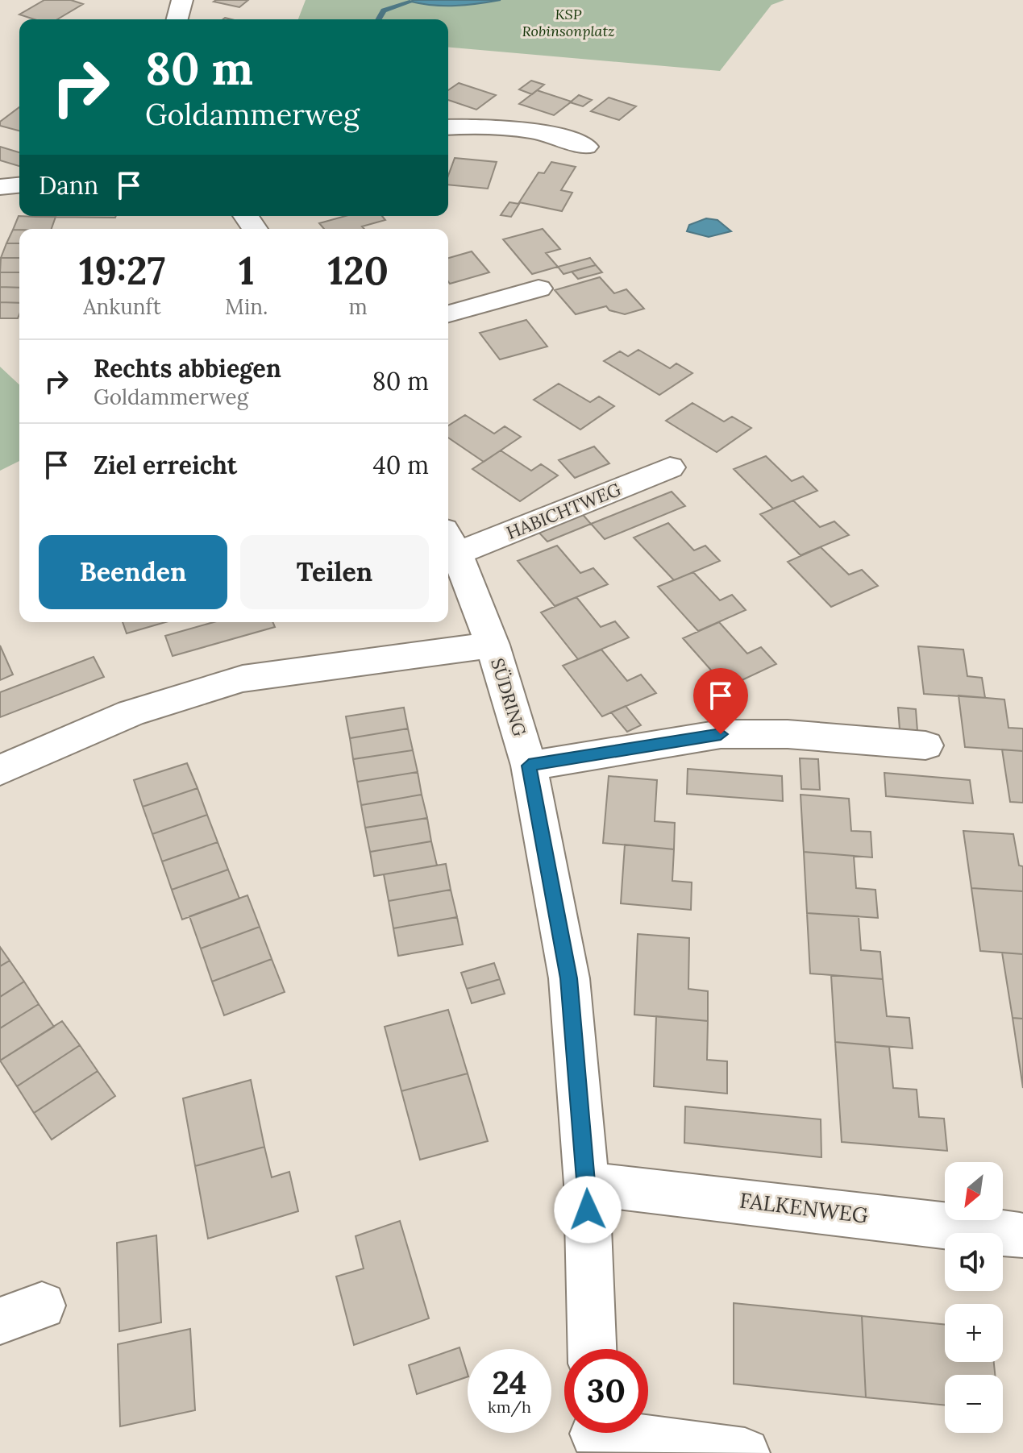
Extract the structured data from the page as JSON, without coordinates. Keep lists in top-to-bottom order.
{
  "streets": {
    "street": ["HABICHTWEG", "SÜDRING", "FALKENWEG"]
  },
  "crossings": [
    ["HABICHTWEG", "SÜDRING"],
    ["SÜDRING", "FALKENWEG"]
  ],
  "parks": ["KSP Robinsonplatz"],
  "north": "bottom left",
  "page": {
    "turn": ["80 m", "Goldammerweg"],
    "then": "Dann",
    "eta": [
      "19:27",
      "Ankunft",
      "1",
      "Min.",
      "120",
      "m"
    ],
    "list": [
      {
        "name": "Rechts abbiegen",
        "note": "Goldammerweg",
        "value": "80 m"
      },
      {
        "name": "Ziel erreicht",
        "value": "40 m"
      }
    ],
    "buttons": ["Beenden", "Teilen"],
    "map_buttons": ["+", "−"],
    "speed": "24 km/h",
    "limit": "30"
  }
}
